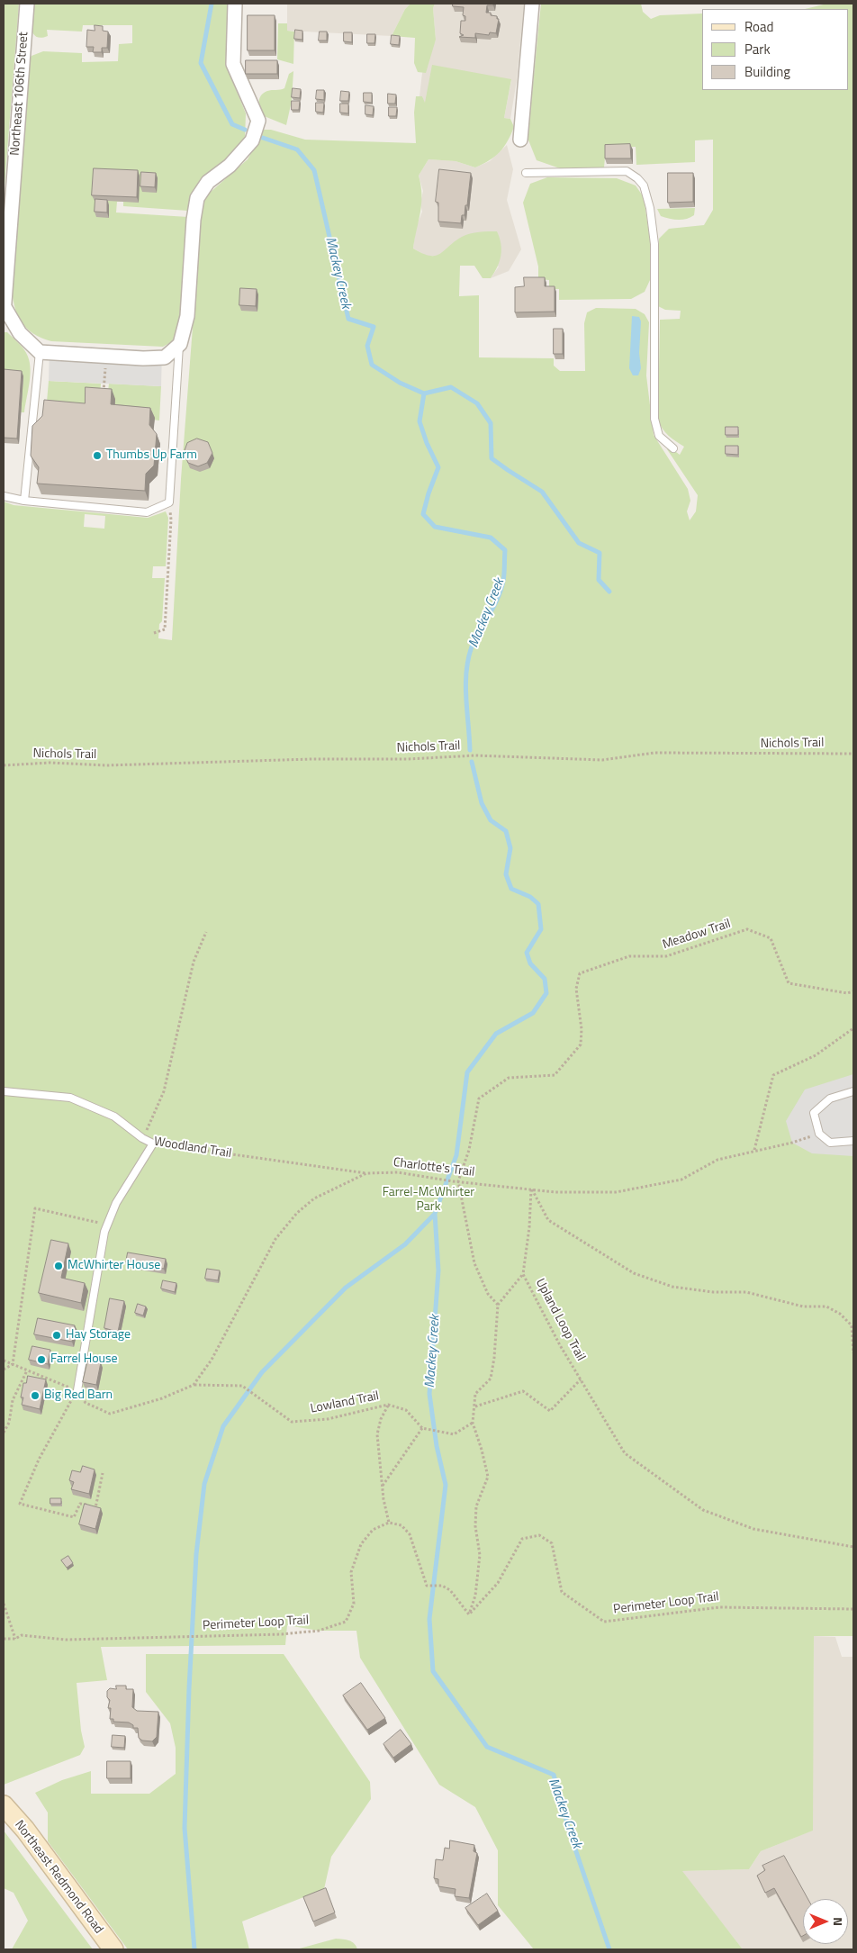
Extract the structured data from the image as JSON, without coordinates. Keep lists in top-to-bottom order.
{
  "streets": {
    "street": ["Northeast 106th Street", "Northeast Redmond Road"],
    "lane": ["Woodland Trail"],
    "path": [
      "Nichols Trail",
      "Meadow Trail",
      "Charlotte's Trail",
      "Upland Loop Trail",
      "Lowland Trail",
      "Perimeter Loop Trail"
    ]
  },
  "crossings": [
    ["Meadow Trail", "Charlotte's Trail"],
    ["Woodland Trail", "Charlotte's Trail"],
    ["Charlotte's Trail", "Upland Loop Trail"],
    ["Charlotte's Trail", "Lowland Trail"]
  ],
  "water": ["Mackey Creek"],
  "parks": ["Farrel-McWhirter Park"],
  "places": [
    "Thumbs Up Farm",
    "McWhirter House",
    "Hay Storage",
    "Farrel House",
    "Big Red Barn"
  ],
  "legend": ["Road", "Park", "Building"],
  "north": "right"
}
